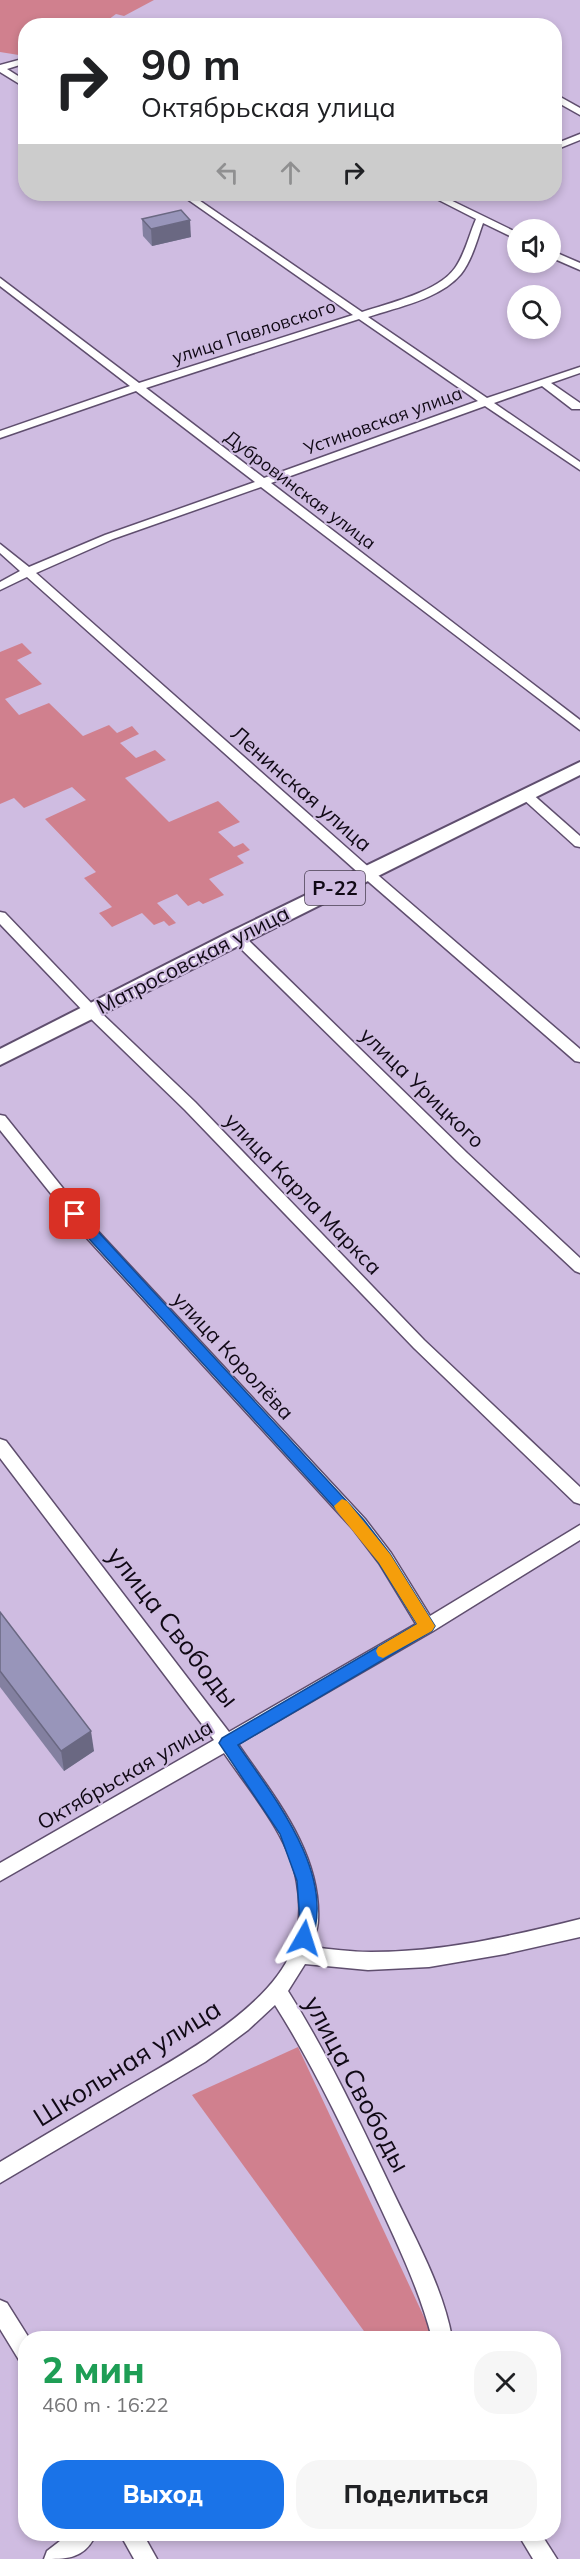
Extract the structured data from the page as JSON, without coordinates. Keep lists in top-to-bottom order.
{
  "streets": {
    "highway": ["Р-22", "Матросовская улица"],
    "street": [
      "улица Павловского",
      "Устиновская улица",
      "Дубровинская улица",
      "Ленинская улица",
      "улица Урицкого",
      "улица Карла Маркса",
      "улица Королёва",
      "улица Свободы",
      "Октябрьская улица",
      "Школьная улица"
    ]
  },
  "crossings": [
    ["улица Павловского", "Дубровинская улица"],
    ["Устиновская улица", "Дубровинская улица"],
    ["Устиновская улица", "Ленинская улица"],
    ["Ленинская улица", "Матросовская улица"],
    ["Матросовская улица", "улица Урицкого"],
    ["Матросовская улица", "улица Карла Маркса"],
    ["улица Королёва", "Октябрьская улица"],
    ["улица Свободы", "Октябрьская улица"],
    ["улица Свободы", "Школьная улица"]
  ],
  "page": {
    "turn": ["90 m", "Октябрьская улица"],
    "heading": ["2 мин", "460 m · 16:22"],
    "buttons": ["Выход", "Поделиться"]
  }
}
